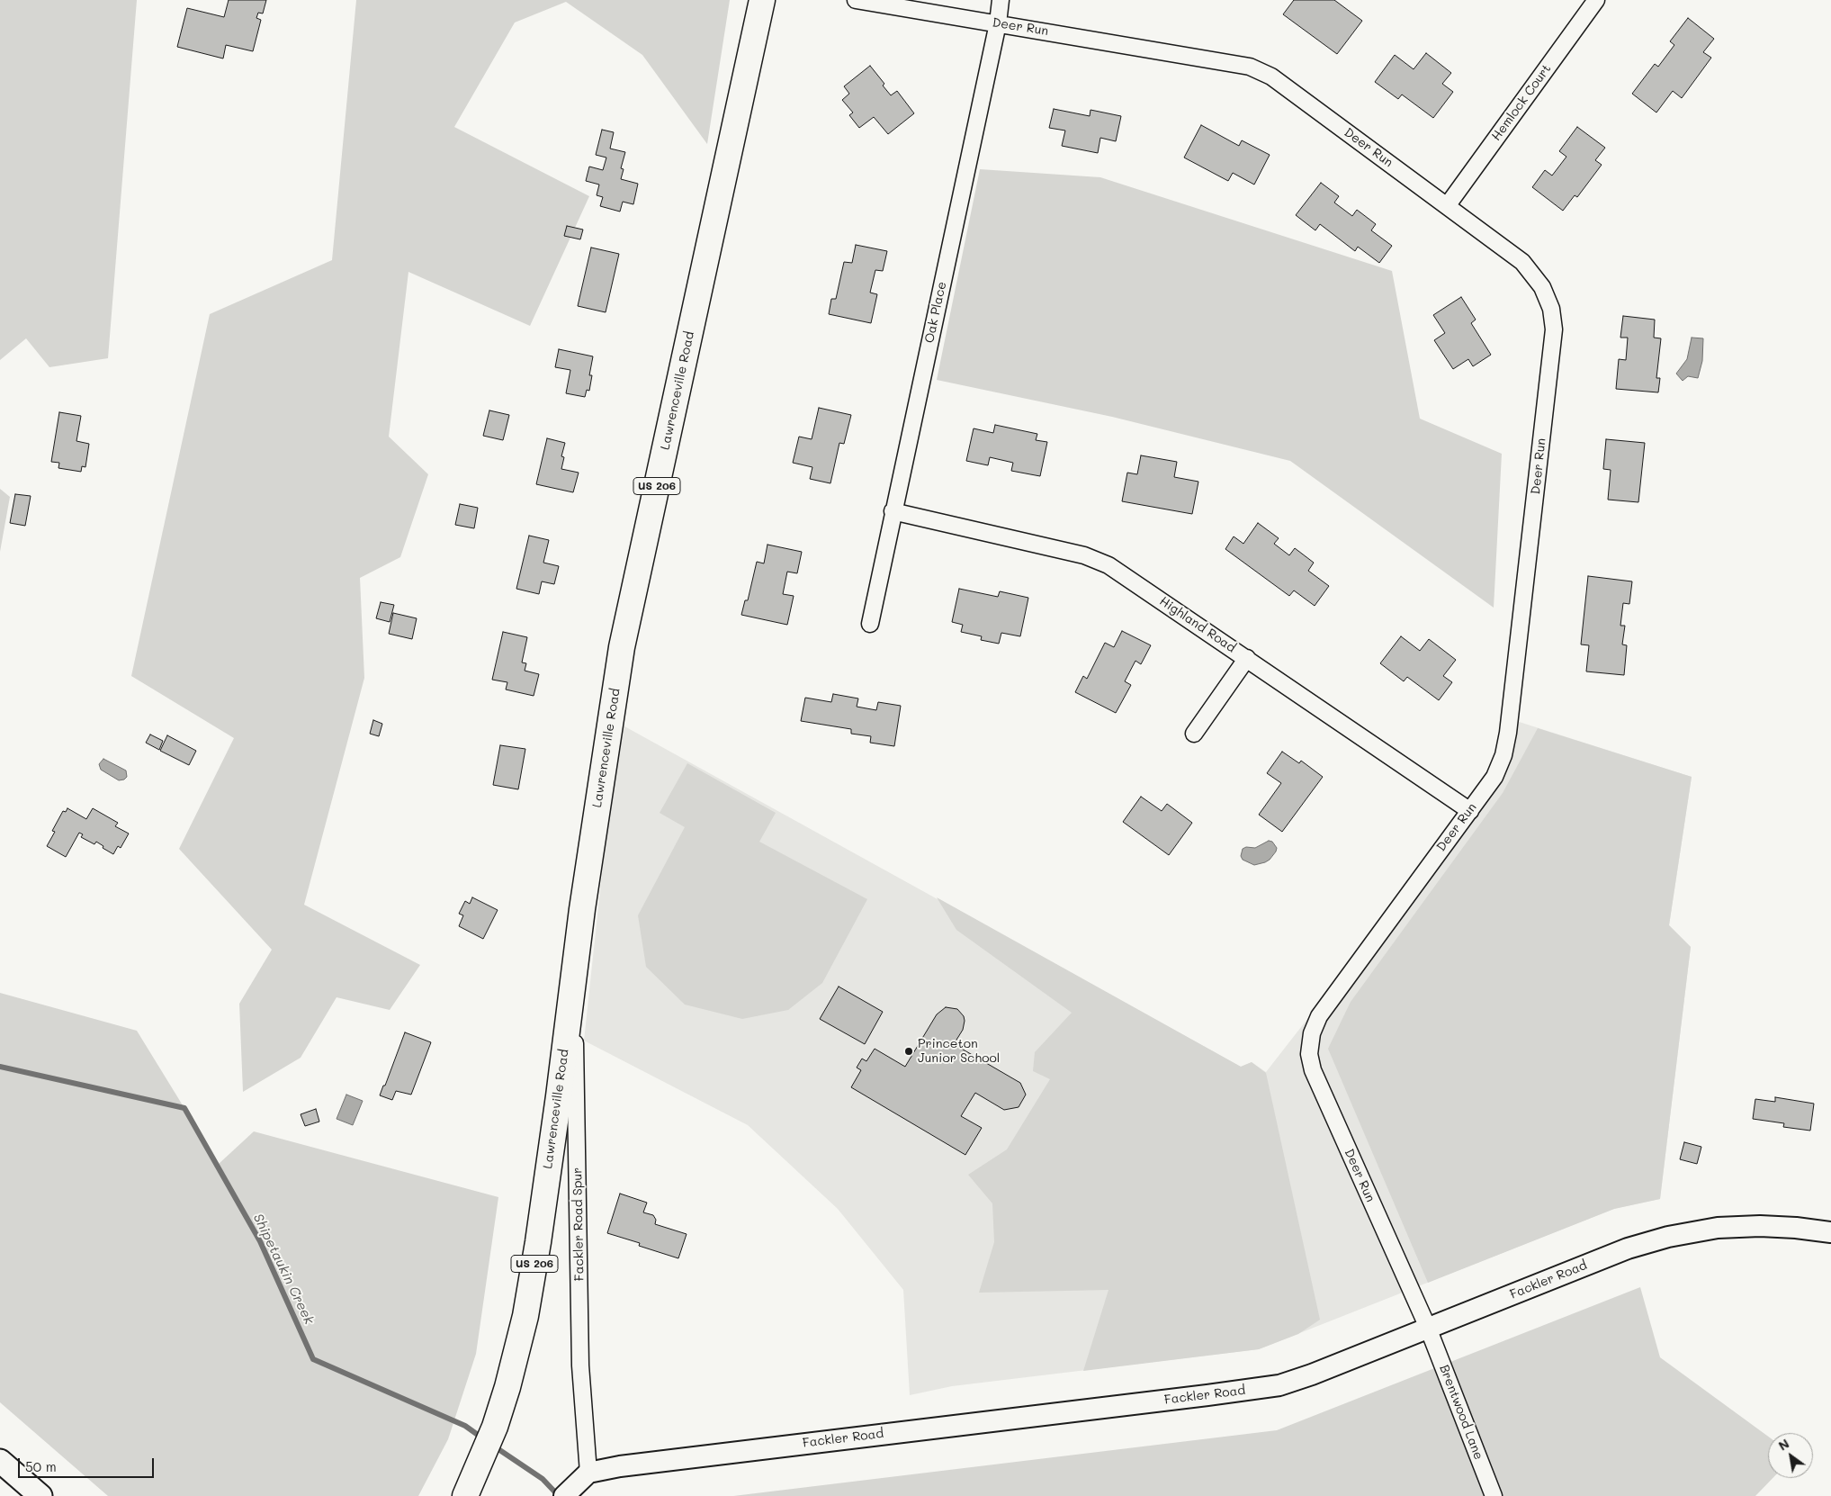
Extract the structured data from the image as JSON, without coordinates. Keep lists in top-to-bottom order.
{
  "streets": {
    "highway": ["Lawrenceville Road", "US 206"],
    "street": [
      "Deer Run",
      "Hemlock Court",
      "Oak Place",
      "Highland Road",
      "Fackler Road Spur",
      "Fackler Road",
      "Brentwood Lane"
    ]
  },
  "crossings": [
    ["Deer Run", "Hemlock Court"],
    ["Deer Run", "Oak Place"],
    ["Deer Run", "Highland Road"],
    ["Deer Run", "Fackler Road"],
    ["Deer Run", "Brentwood Lane"],
    ["Oak Place", "Highland Road"],
    ["Lawrenceville Road", "Fackler Road Spur"],
    ["Fackler Road Spur", "Fackler Road"],
    ["Fackler Road", "Brentwood Lane"]
  ],
  "water": ["Shipetaukin Creek"],
  "places": ["Princeton Junior School"],
  "scale_bar": "50 m",
  "north": "top left"
}
